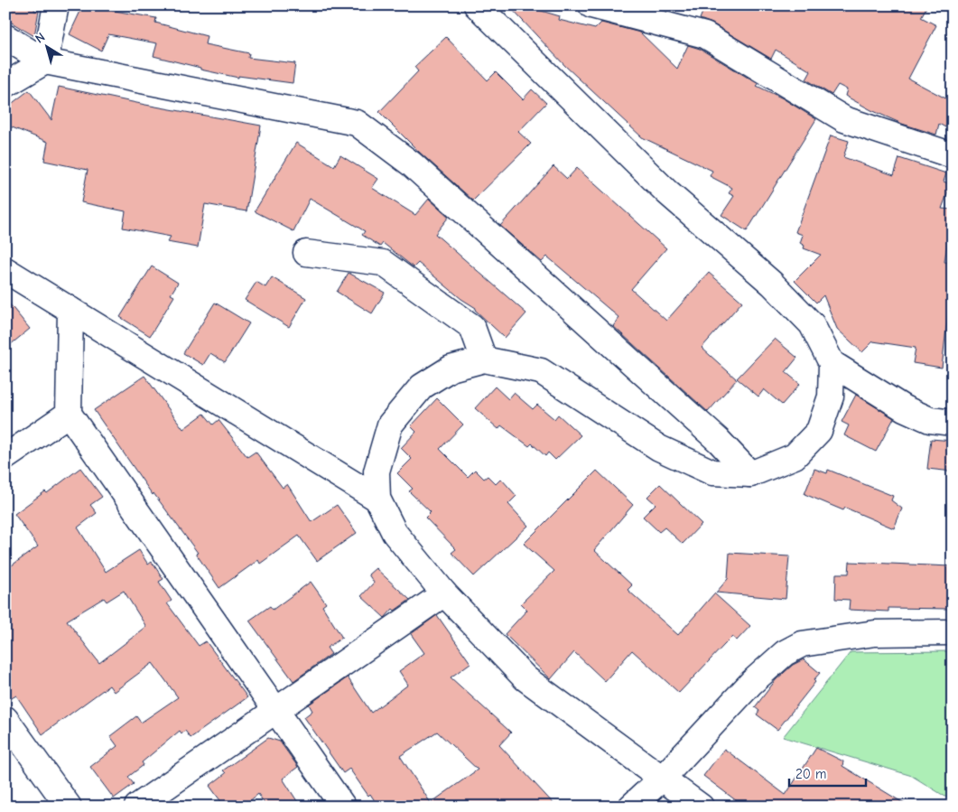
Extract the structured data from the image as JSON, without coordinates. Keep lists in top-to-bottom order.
{
  "scale_bar": "20 m",
  "north": "top left"
}
